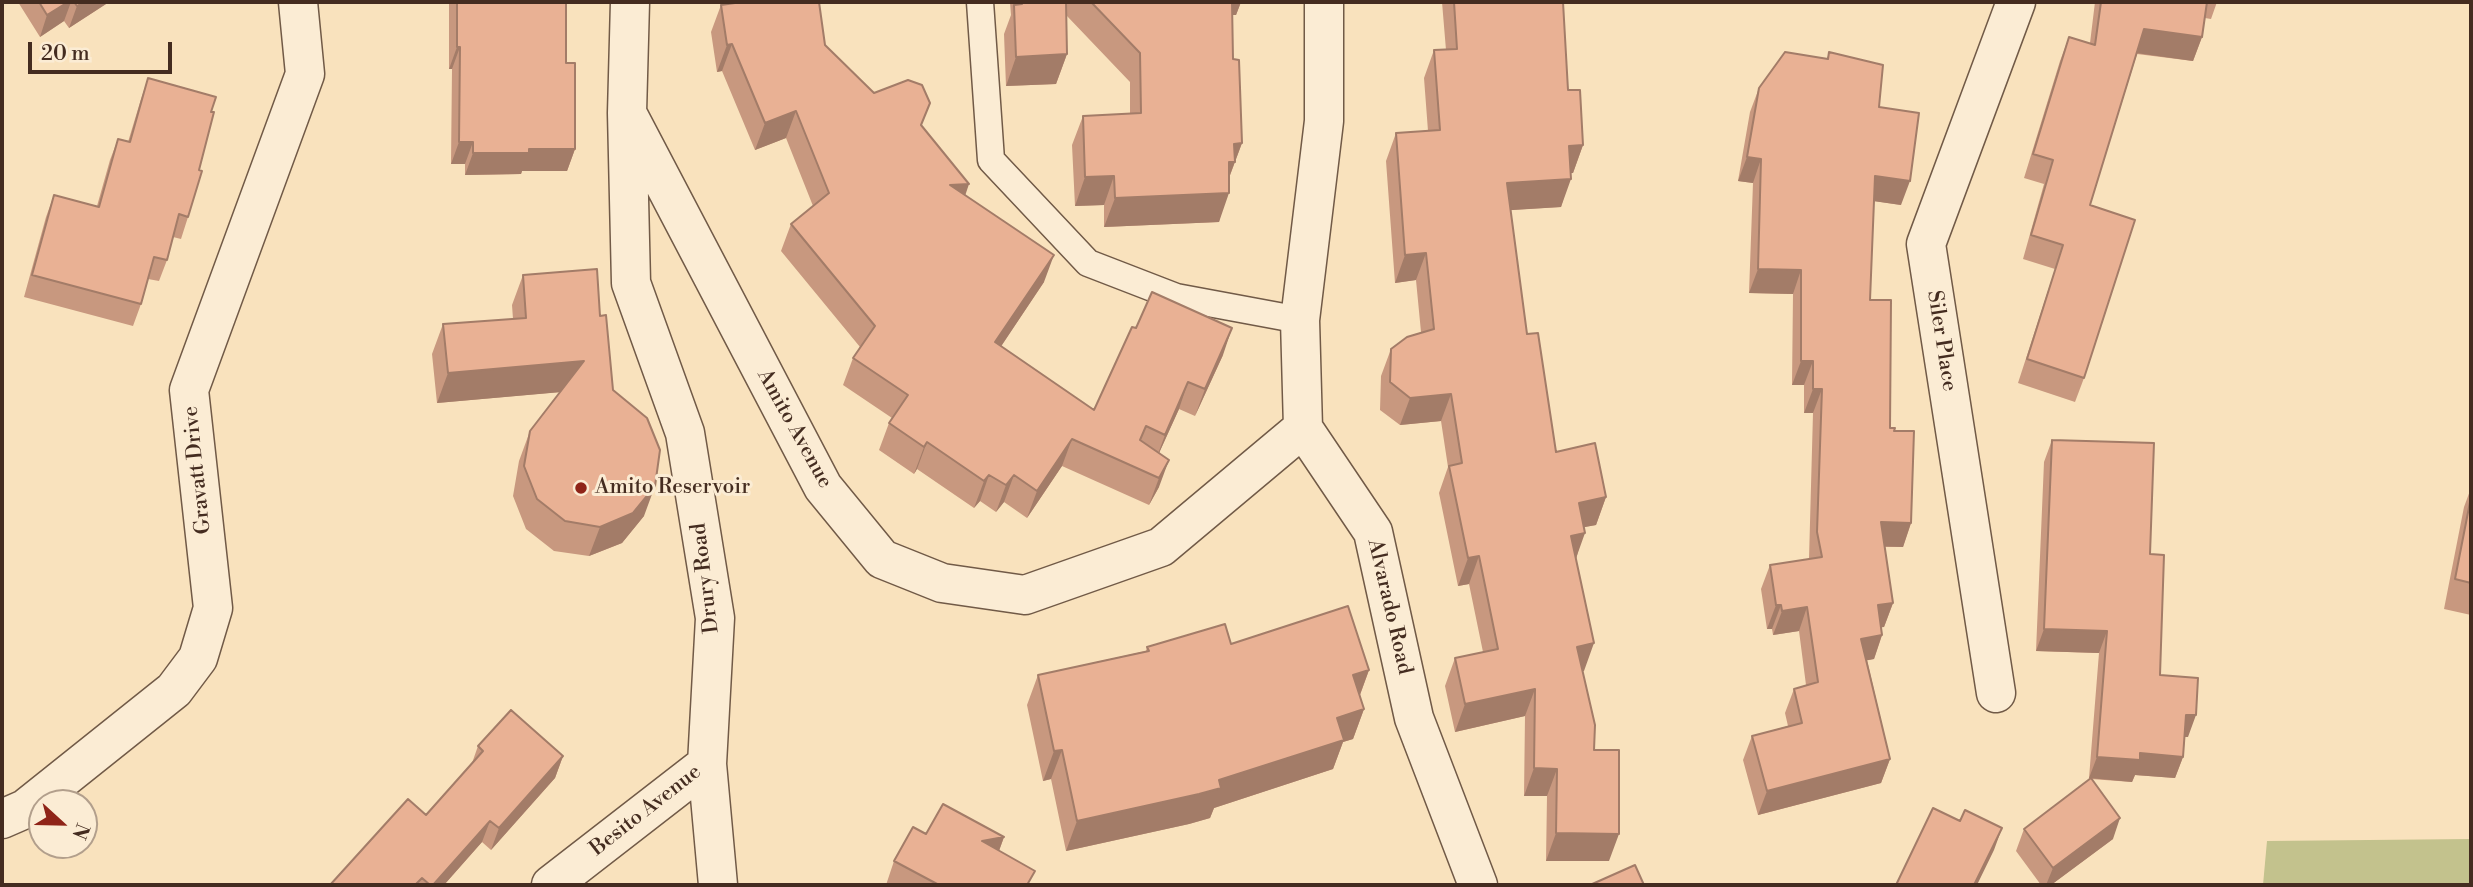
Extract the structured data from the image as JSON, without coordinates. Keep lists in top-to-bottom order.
{
  "streets": {
    "street": [
      "Siler Place",
      "Amito Avenue",
      "Gravatt Drive",
      "Drury Road",
      "Alvarado Road",
      "Besito Avenue"
    ]
  },
  "crossings": [
    ["Amito Avenue", "Drury Road"],
    ["Amito Avenue", "Alvarado Road"],
    ["Drury Road", "Besito Avenue"]
  ],
  "places": ["Amito Reservoir"],
  "scale_bar": "20 m",
  "north": "right"
}
